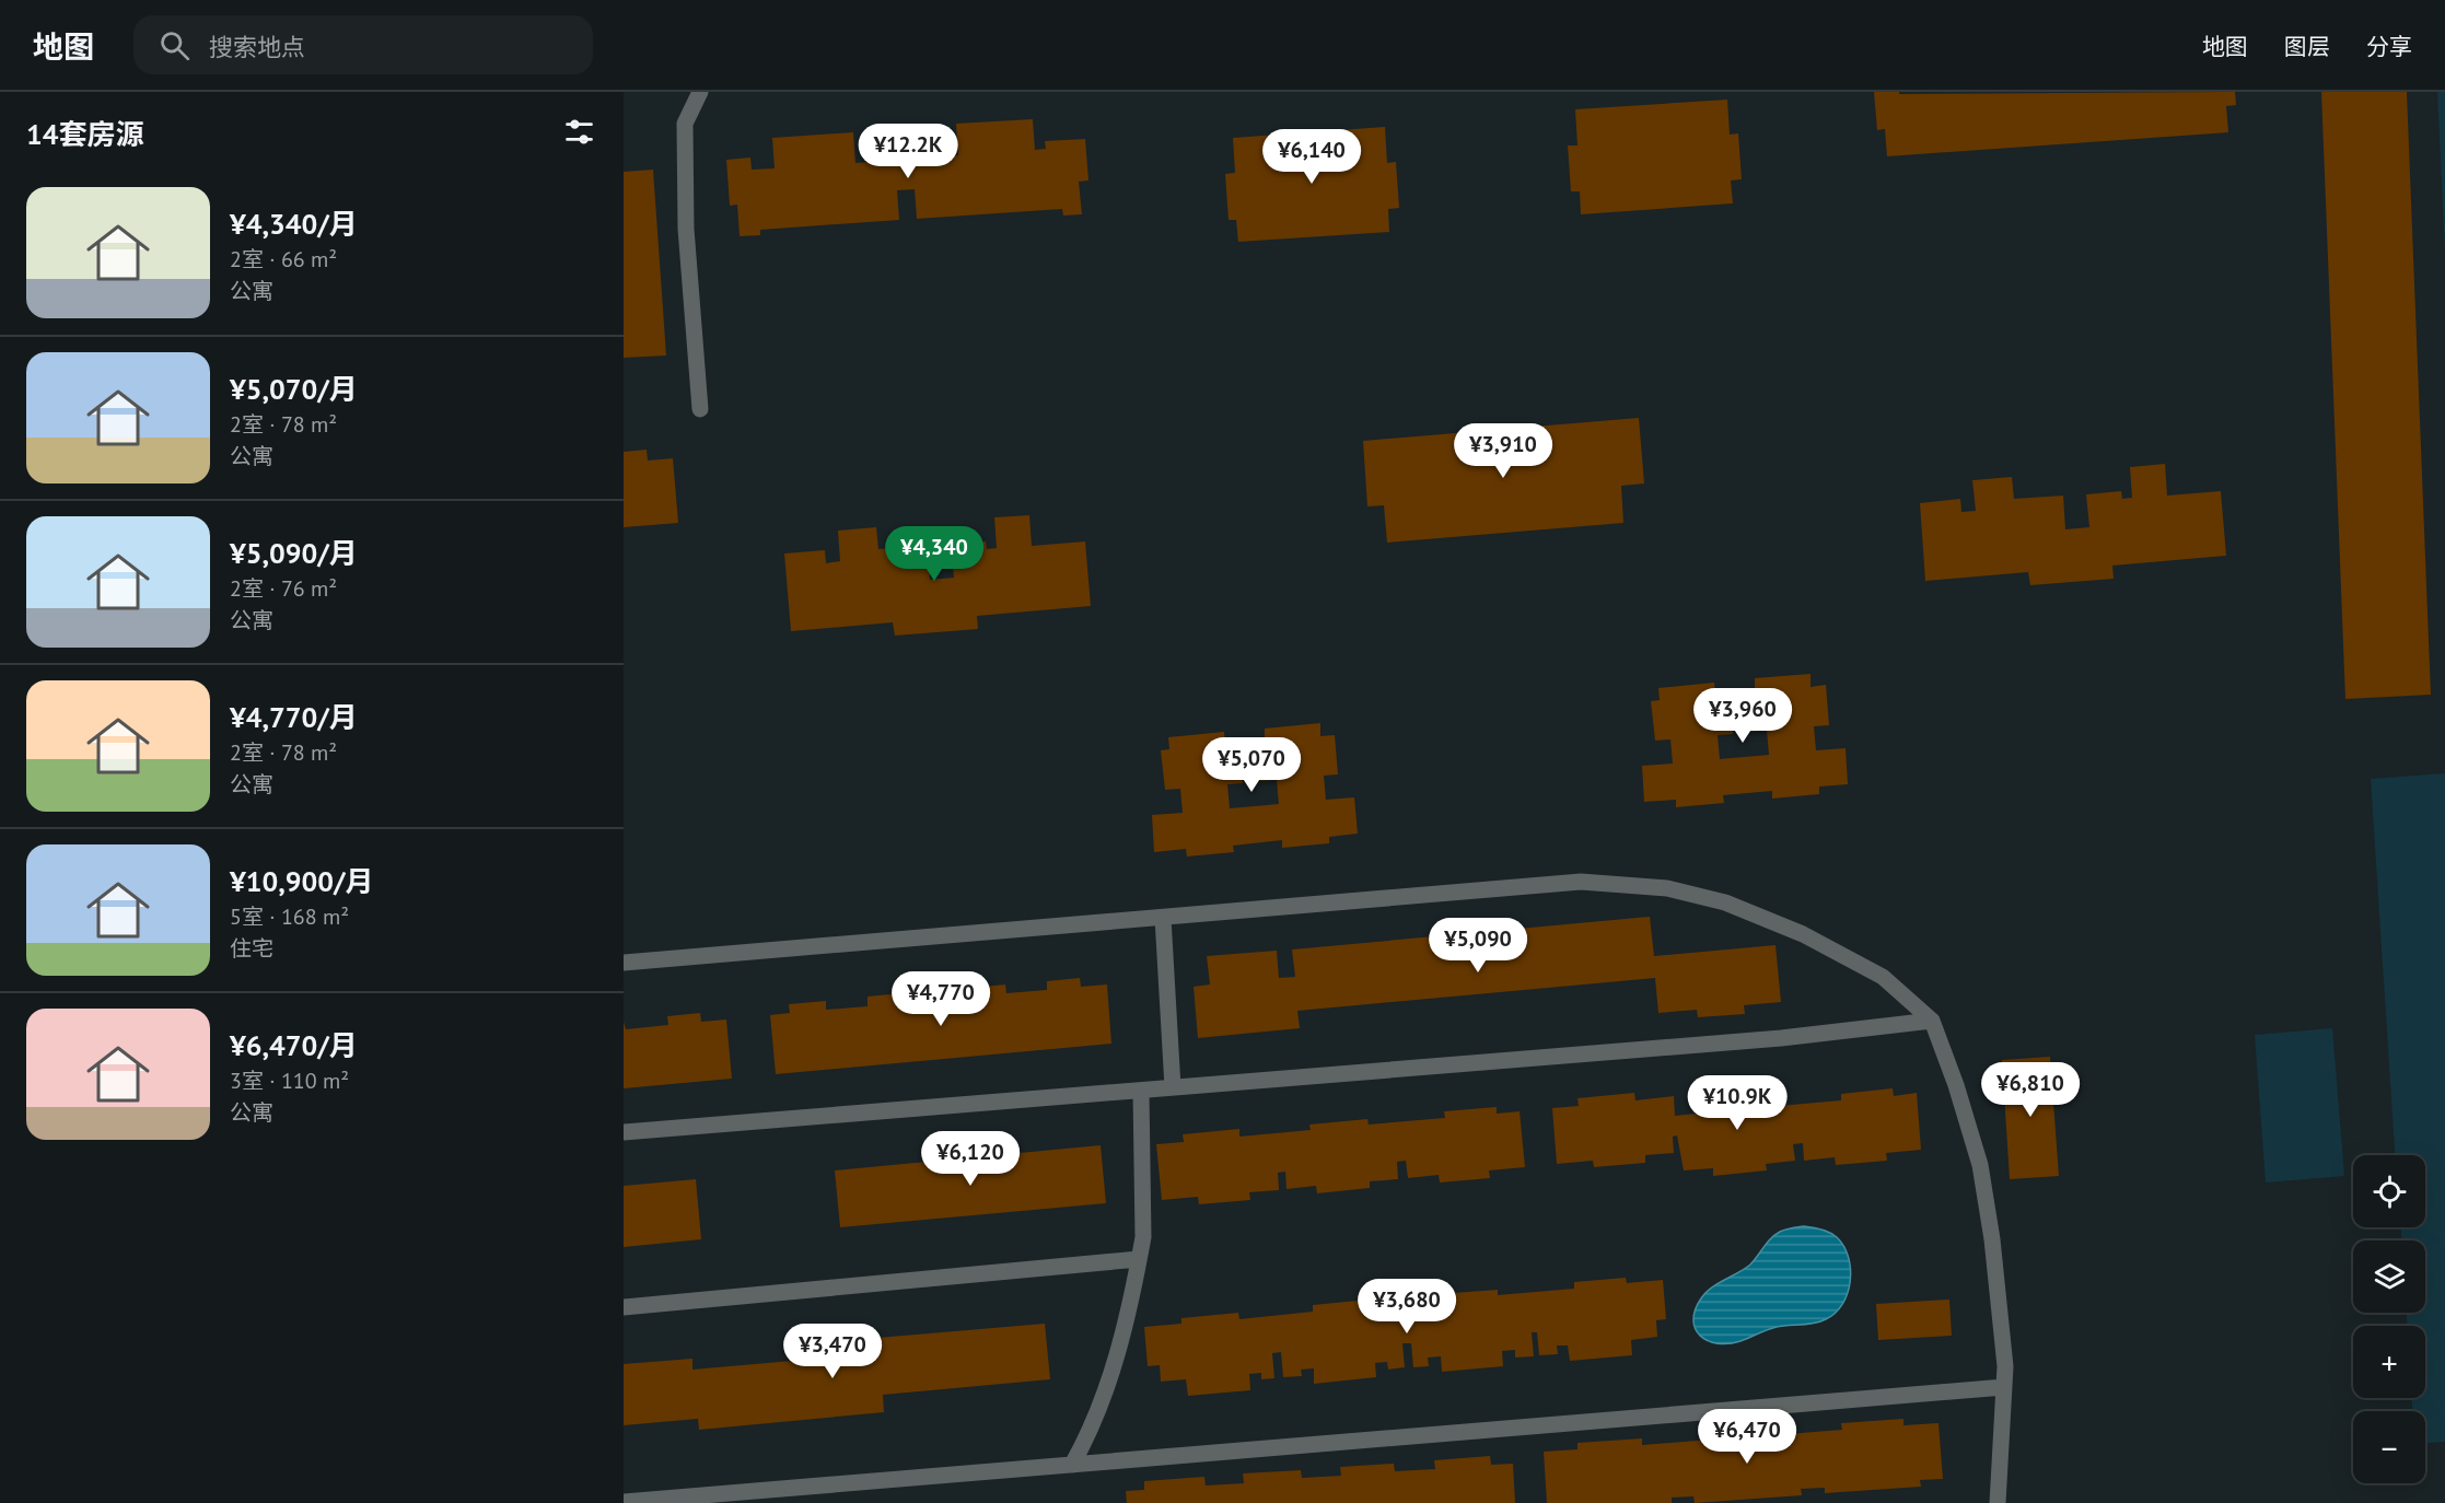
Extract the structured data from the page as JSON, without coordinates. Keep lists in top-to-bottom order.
{
  "page": {
    "header": "地图",
    "search": "搜索地点",
    "nav": ["地图", "图层", "分享"],
    "heading": "14套房源",
    "price": [
      "¥12.2K",
      "¥6,140",
      "¥3,910",
      "¥4,340",
      "¥3,960",
      "¥5,070",
      "¥5,090",
      "¥4,770",
      "¥6,810",
      "¥10.9K",
      "¥6,120",
      "¥3,680",
      "¥3,470",
      "¥6,470"
    ],
    "list": [
      {
        "name": "¥4,340/月",
        "note": "2室 · 66 m² · 公寓"
      },
      {
        "name": "¥5,070/月",
        "note": "2室 · 78 m² · 公寓"
      },
      {
        "name": "¥5,090/月",
        "note": "2室 · 76 m² · 公寓"
      },
      {
        "name": "¥4,770/月",
        "note": "2室 · 78 m² · 公寓"
      },
      {
        "name": "¥10,900/月",
        "note": "5室 · 168 m² · 住宅"
      },
      {
        "name": "¥6,470/月",
        "note": "3室 · 110 m² · 公寓"
      }
    ],
    "map_buttons": ["+", "−"]
  }
}
